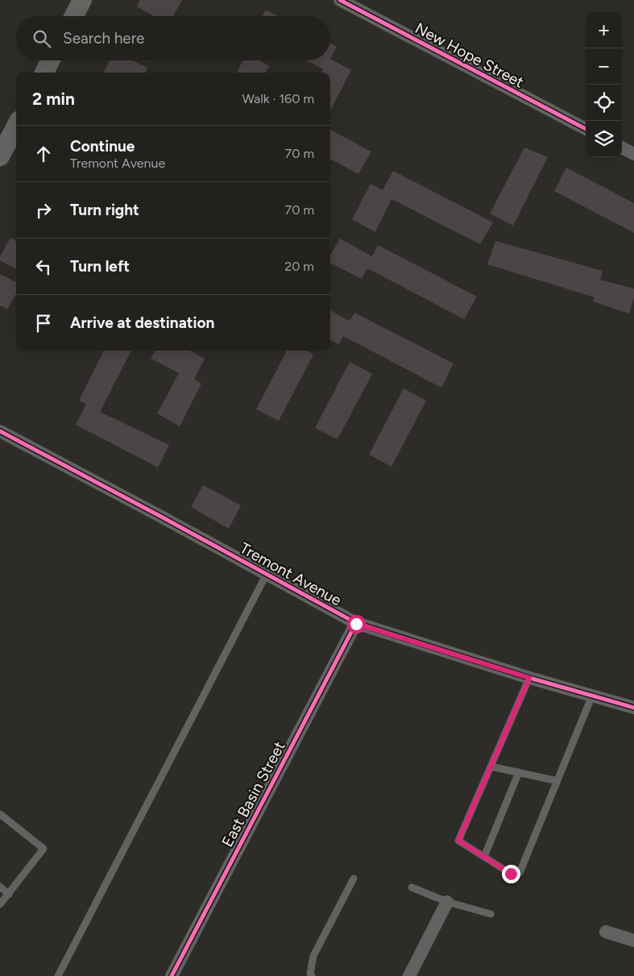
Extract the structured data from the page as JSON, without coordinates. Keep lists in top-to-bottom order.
{
  "streets": {
    "street": ["New Hope Street", "Tremont Avenue", "East Basin Street"]
  },
  "crossings": [
    ["Tremont Avenue", "East Basin Street"]
  ],
  "page": {
    "map_buttons": ["+", "−"],
    "search": "Search here",
    "heading": ["2 min", "Walk · 160 m"],
    "list": [
      ["Continue", "Tremont Avenue", "70 m"],
      ["Turn right", "70 m"],
      ["Turn left", "20 m"],
      "Arrive at destination"
    ]
  }
}
